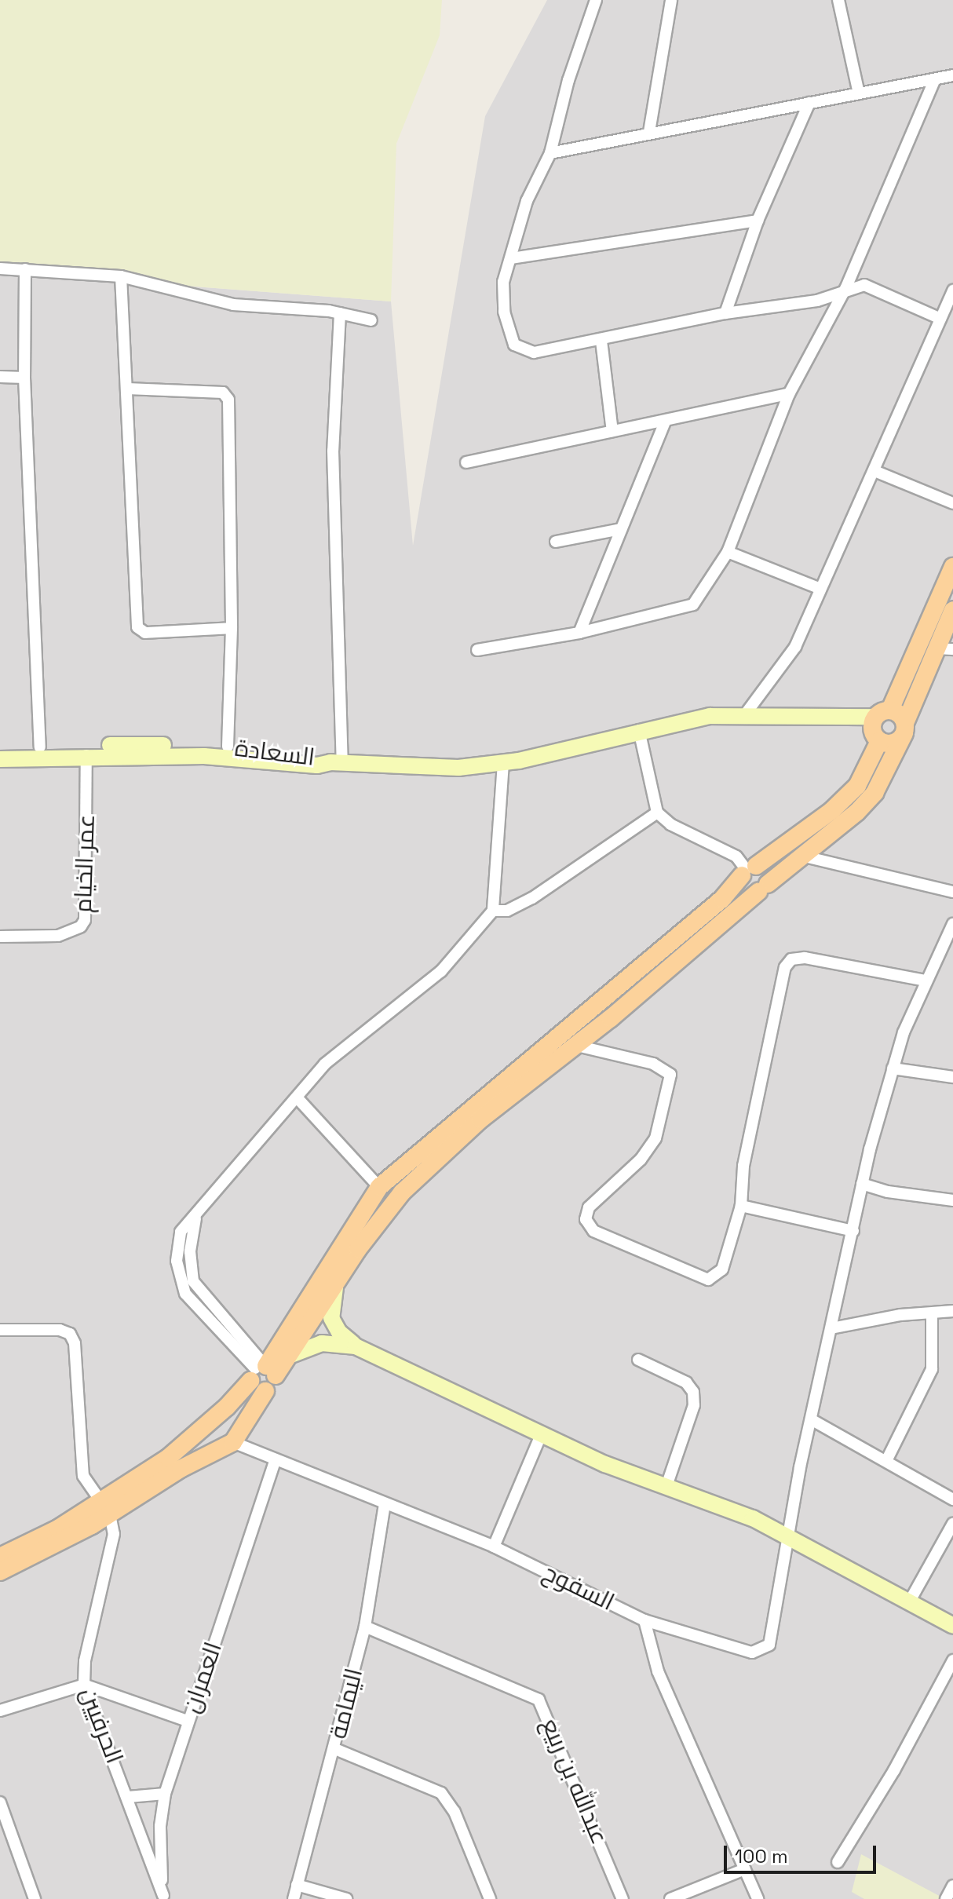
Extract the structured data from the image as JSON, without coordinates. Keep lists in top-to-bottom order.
{
  "streets": {
    "street": [
      "السعادة",
      "عمر الخيام",
      "السفوح",
      "العمران",
      "اليمامة",
      "الحرفيين",
      "عبدالله بن ربيع"
    ]
  },
  "crossings": [
    ["السعادة", "عمر الخيام"],
    ["السفوح", "العمران"],
    ["السفوح", "اليمامة"],
    ["العمران", "الحرفيين"],
    ["اليمامة", "عبدالله بن ربيع"]
  ],
  "scale_bar": "100 m"
}
